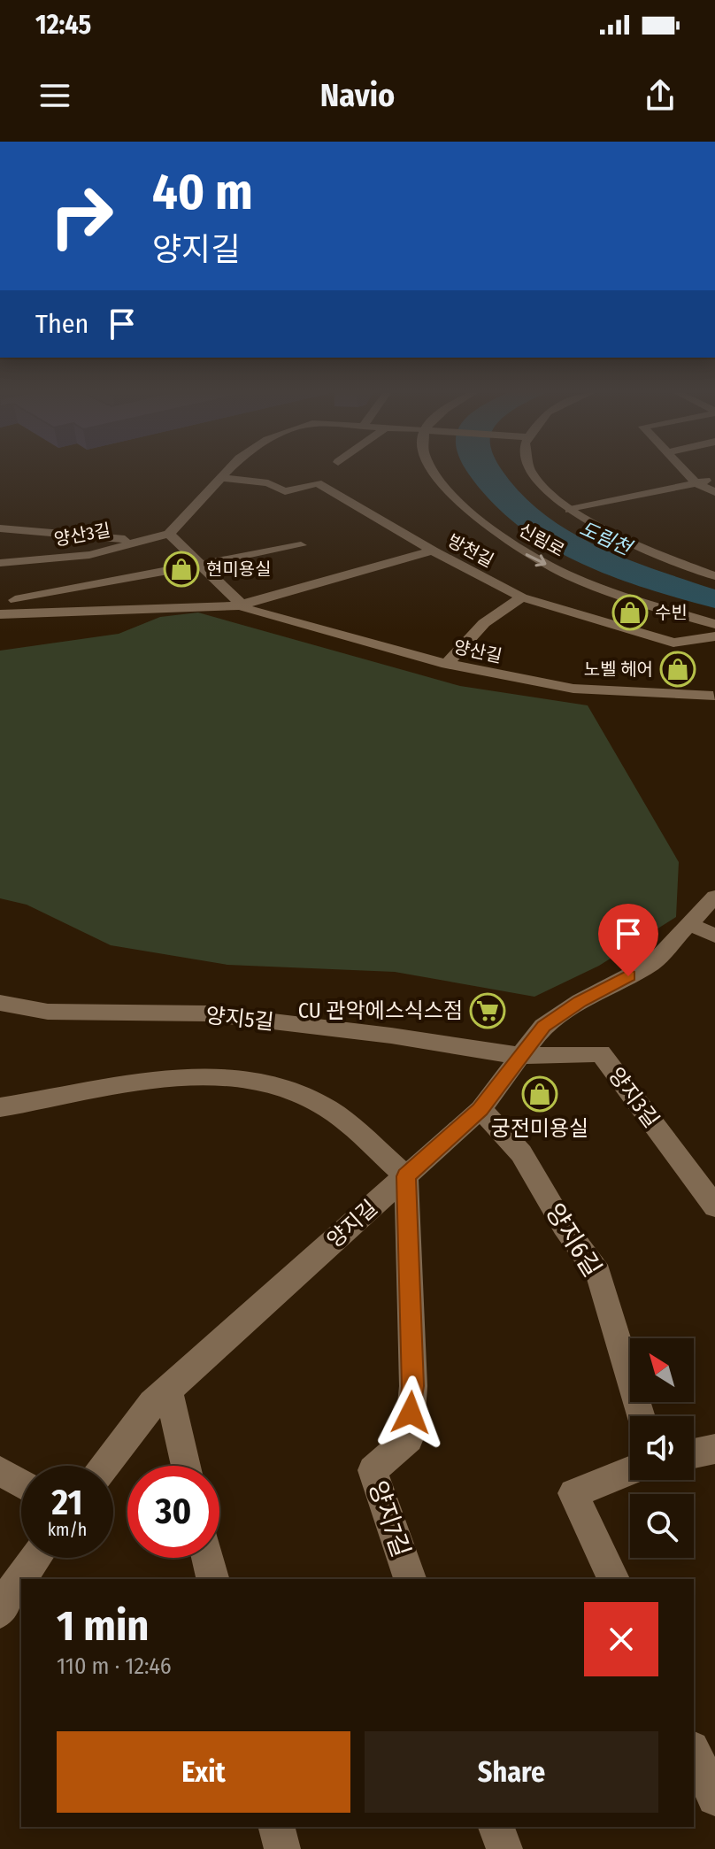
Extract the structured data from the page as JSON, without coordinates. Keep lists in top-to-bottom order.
{
  "streets": {
    "street": [
      "양산3길",
      "신림로",
      "방천길",
      "양산길",
      "양지5길",
      "양지3길",
      "양지길",
      "양지6길",
      "양지7길"
    ]
  },
  "crossings": [
    ["양산3길", "양산길"],
    ["방천길", "양산길"],
    ["양지5길", "양지3길"],
    ["양지5길", "양지길"],
    ["양지3길", "양지길"],
    ["양지길", "양지6길"],
    ["양지길", "양지7길"]
  ],
  "water": ["도림천"],
  "places": {
    "shop": [
      "현미용실",
      "수빈",
      "노벨 헤어",
      "궁전미용실"
    ],
    "supermarket": ["CU 관악에스식스점"]
  },
  "north": "top left",
  "page": {
    "status": "12:45",
    "header": "Navio",
    "turn": ["40 m", "양지길"],
    "then": "Then",
    "speed": "21 km/h",
    "limit": "30",
    "heading": ["1 min", "110 m · 12:46"],
    "buttons": ["Exit", "Share"]
  }
}
